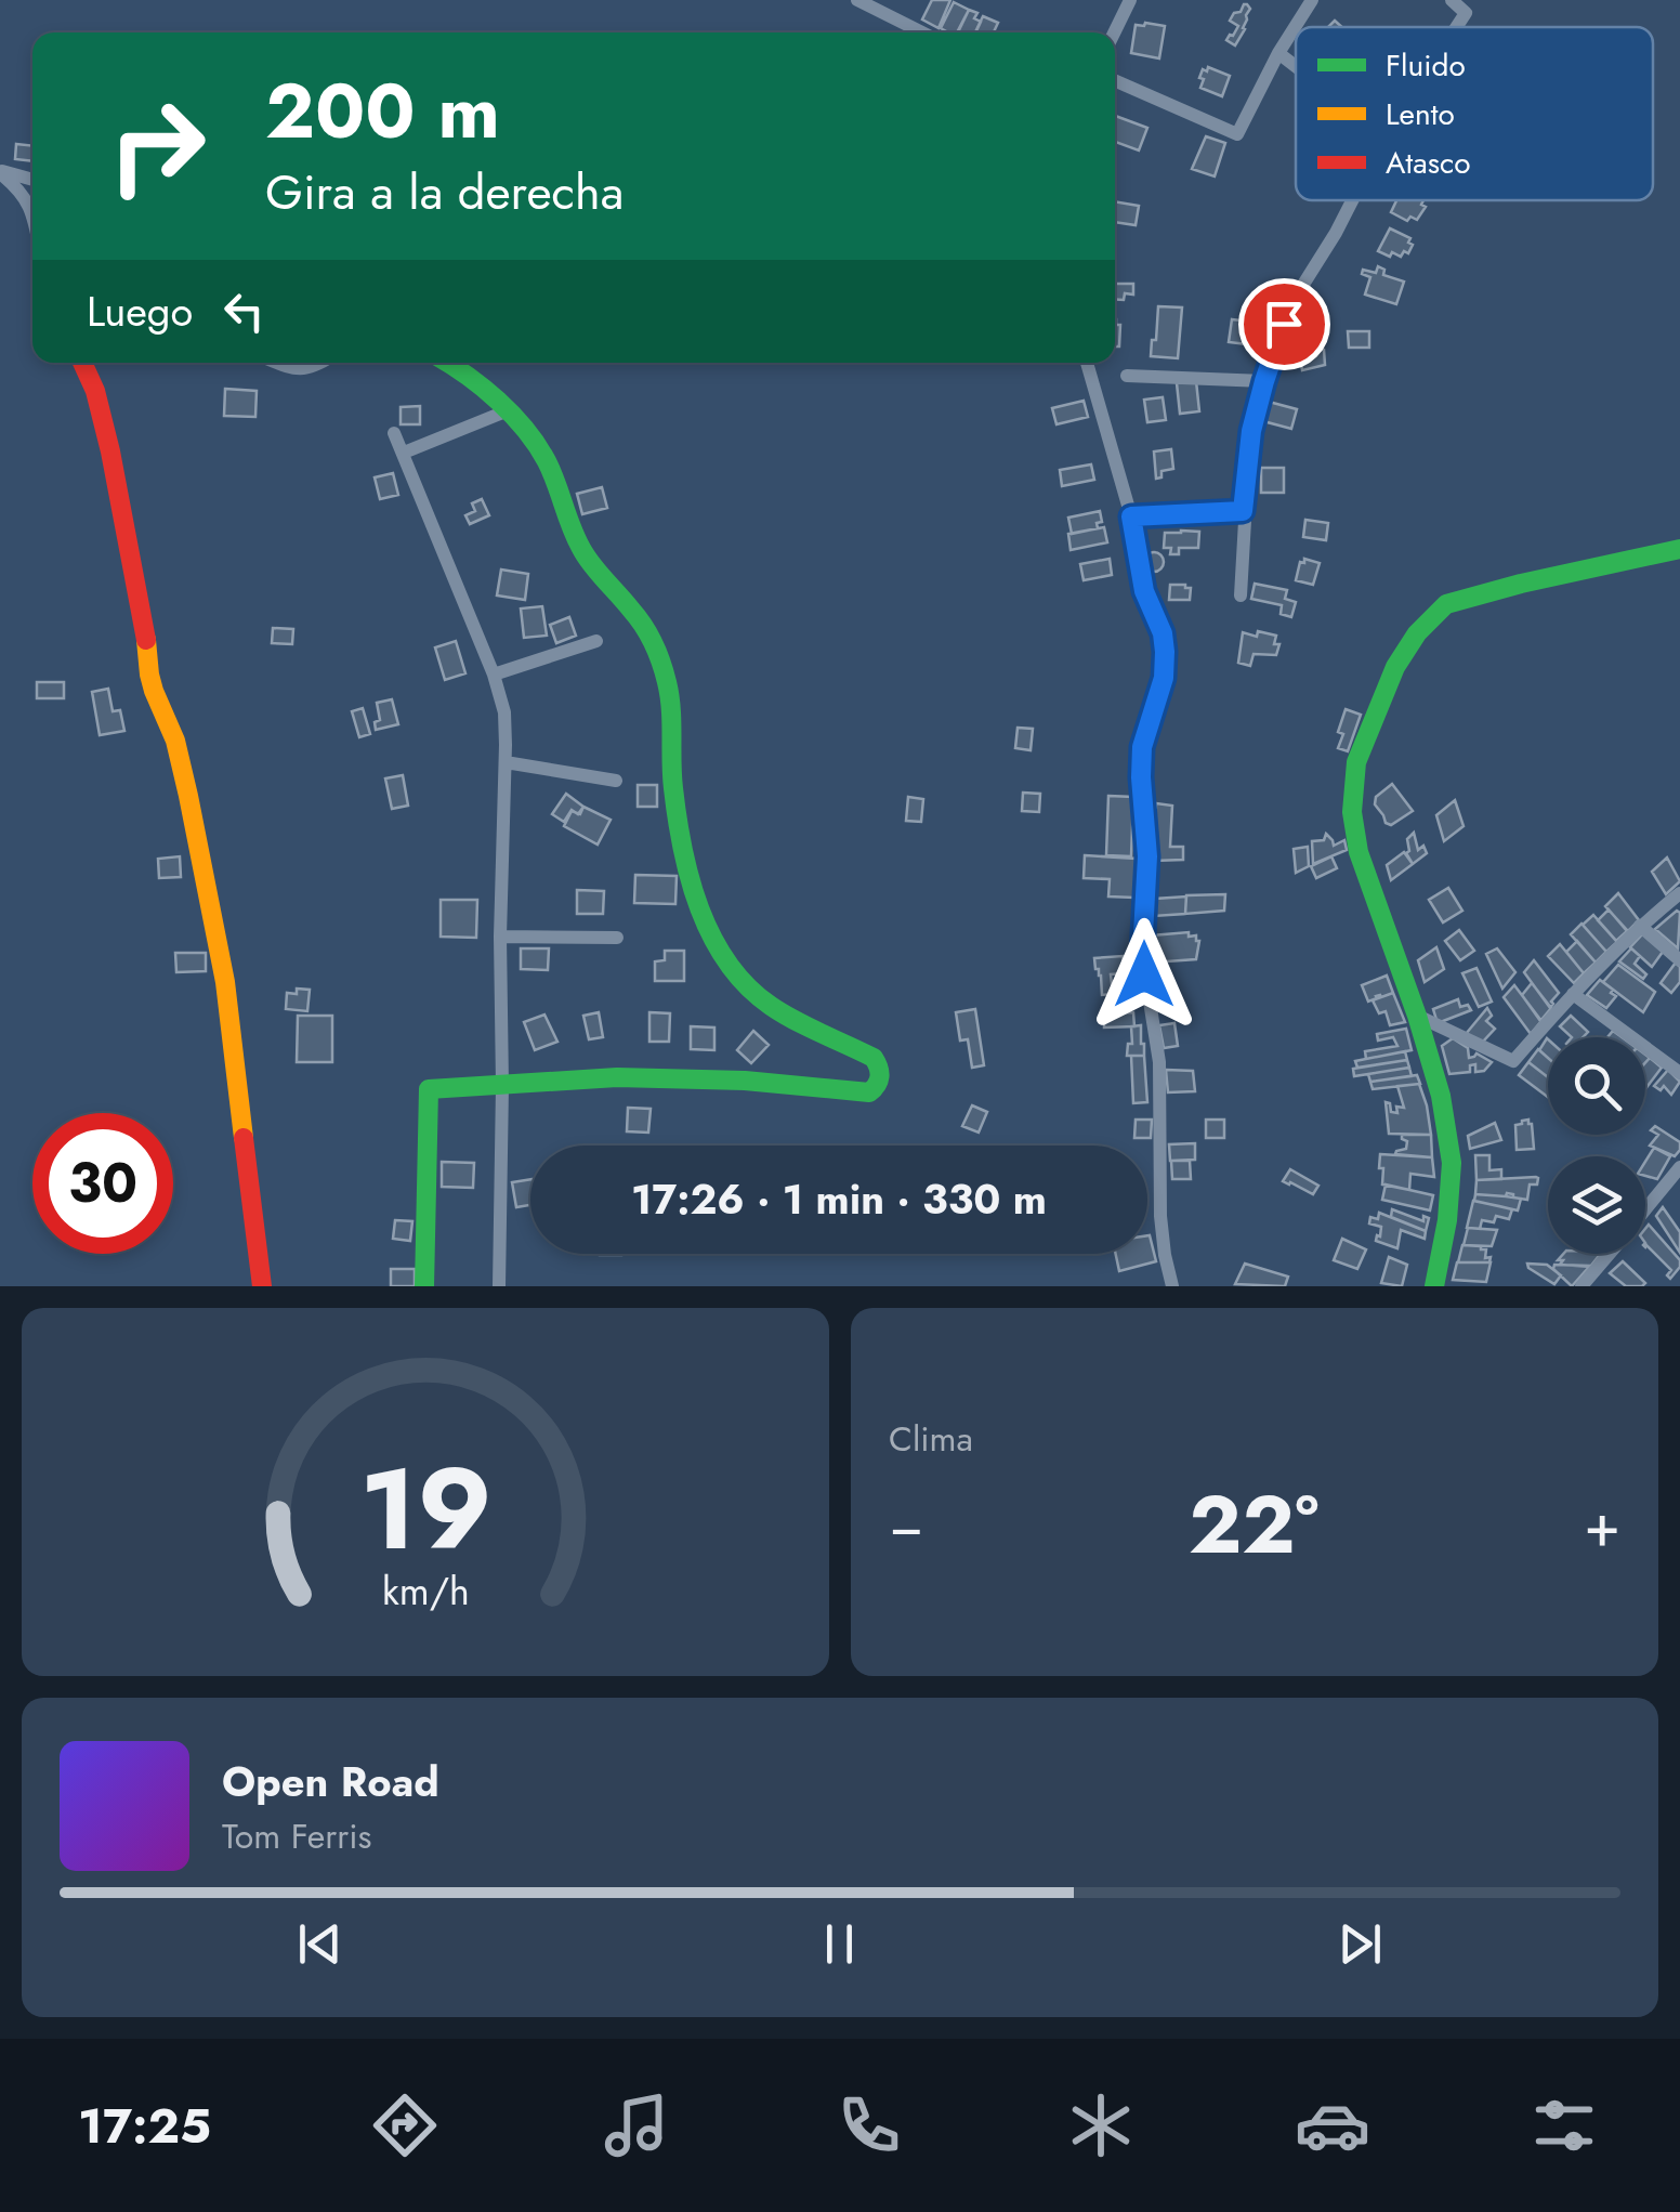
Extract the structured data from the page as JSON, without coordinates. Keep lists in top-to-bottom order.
{
  "legend": ["Fluido", "Lento", "Atasco"],
  "page": {
    "turn": ["200 m", "Gira a la derecha"],
    "then": "Luego",
    "limit": "30",
    "trip": "17:26 · 1 min · 330 m",
    "tile": "Clima",
    "heat": ["−", "22°", "+"],
    "song": ["Open Road", "Tom Ferris"],
    "tabs": "17:25",
    "gauge": ["19", "km/h"]
  }
}
